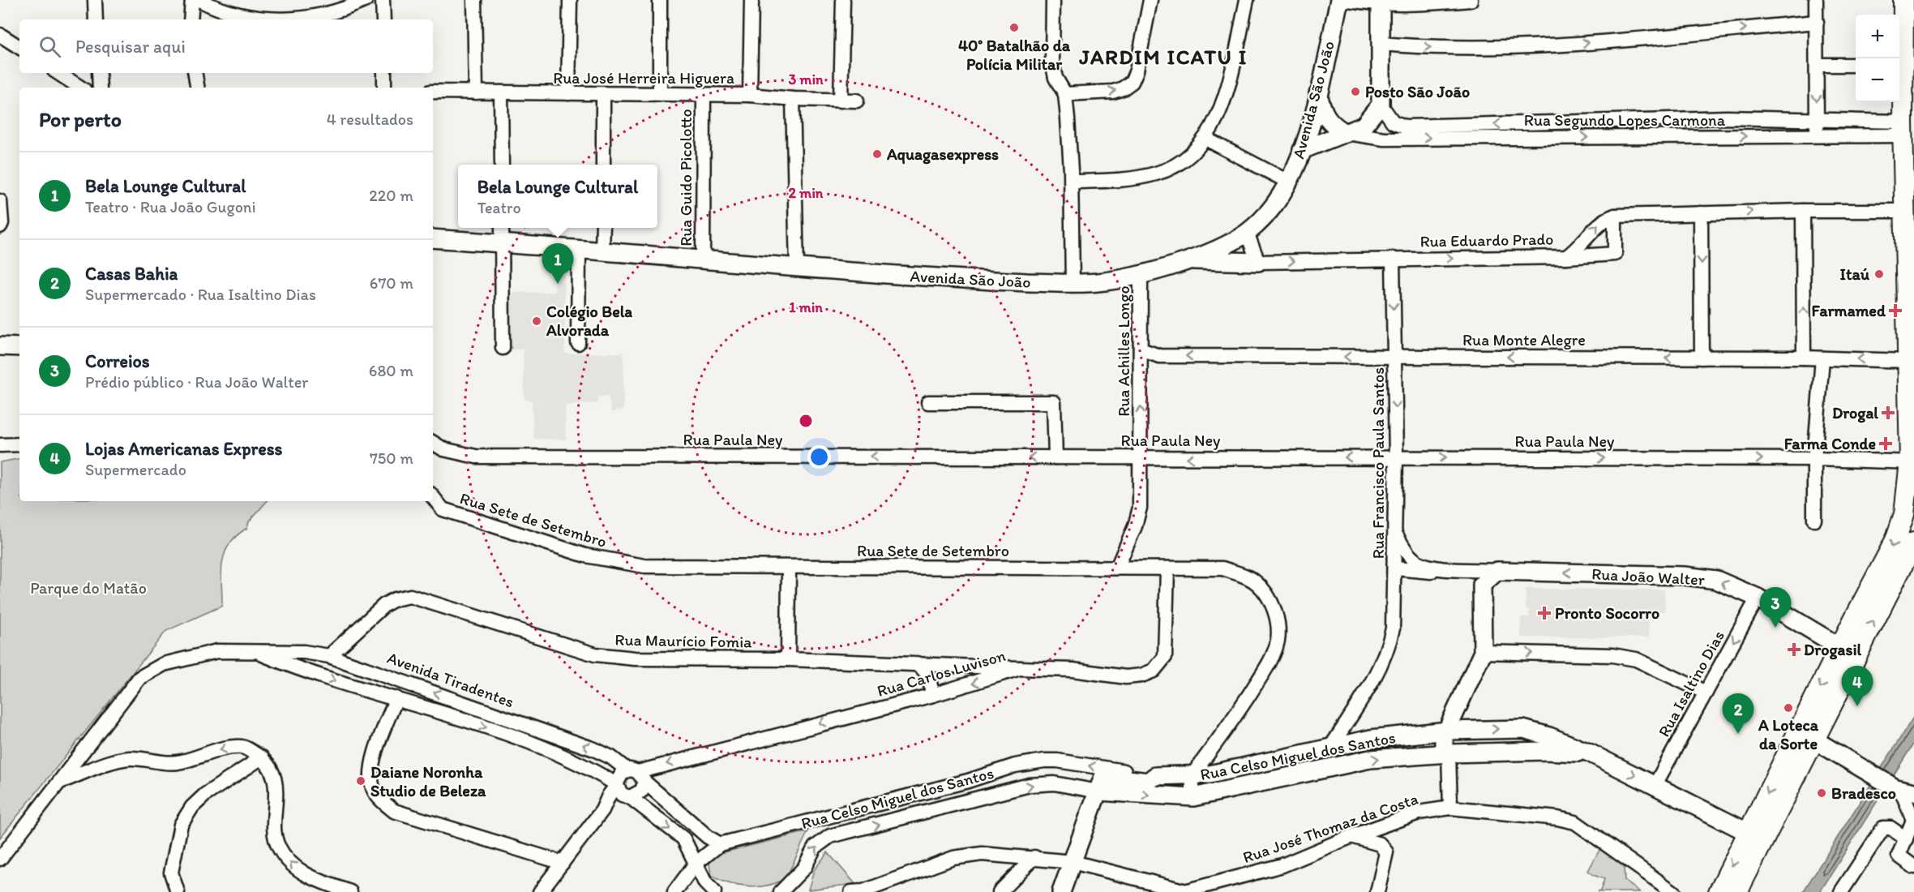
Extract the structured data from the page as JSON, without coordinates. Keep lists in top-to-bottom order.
{
  "streets": {
    "main road": ["Avenida São João", "Rua João Walter", "Rua Celso Miguel dos Santos"],
    "street": [
      "Rua José Herreira Higuera",
      "Rua Segundo Lopes Carmona",
      "Rua Guido Picolotto",
      "Rua Eduardo Prado",
      "Rua Monte Alegre",
      "Rua Achilles Longo",
      "Rua Paula Ney",
      "Rua Francisco Paula Santos",
      "Rua Sete de Setembro",
      "Rua Maurício Fomia",
      "Rua Carlos Luvison",
      "Avenida Tiradentes",
      "Rua Isaltino Dias",
      "Rua José Thomaz da Costa"
    ]
  },
  "crossings": [
    ["Rua José Herreira Higuera", "Rua Guido Picolotto"],
    ["Avenida São João", "Rua Guido Picolotto"],
    ["Avenida São João", "Rua Achilles Longo"],
    ["Rua Eduardo Prado", "Rua Francisco Paula Santos"],
    ["Rua Monte Alegre", "Rua Achilles Longo"],
    ["Rua Monte Alegre", "Rua Francisco Paula Santos"],
    ["Rua Achilles Longo", "Rua Paula Ney"],
    ["Rua Achilles Longo", "Rua Sete de Setembro"],
    ["Rua Paula Ney", "Rua Francisco Paula Santos"],
    ["Rua Francisco Paula Santos", "Rua João Walter"],
    ["Rua Francisco Paula Santos", "Rua Celso Miguel dos Santos"],
    ["Rua Sete de Setembro", "Rua Carlos Luvison"],
    ["Rua Sete de Setembro", "Rua Celso Miguel dos Santos"],
    ["Rua João Walter", "Rua Isaltino Dias"],
    ["Rua Maurício Fomia", "Rua Carlos Luvison"],
    ["Rua Maurício Fomia", "Avenida Tiradentes"],
    ["Rua Carlos Luvison", "Avenida Tiradentes"],
    ["Avenida Tiradentes", "Rua Celso Miguel dos Santos"],
    ["Rua Isaltino Dias", "Rua Celso Miguel dos Santos"]
  ],
  "one_way": [
    "Rua Eduardo Prado",
    "Rua Monte Alegre",
    "Rua Achilles Longo",
    "Rua Francisco Paula Santos",
    "Rua Carlos Luvison",
    "Rua Isaltino Dias"
  ],
  "districts": ["JARDIM ICATU I"],
  "parks": ["Parque do Matão"],
  "places": {
    "other": [
      "40° Batalhão da Polícia Militar",
      "Posto São João",
      "Aquagasexpress",
      "Itaú",
      "Colégio Bela Alvorada",
      "A Loteca da Sorte",
      "Daiane Noronha Studio de Beleza",
      "Bradesco"
    ],
    "health": [
      "Farmamed",
      "Drogal",
      "Farma Conde",
      "Pronto Socorro",
      "Drogasil"
    ]
  },
  "page": {
    "map_buttons": ["+", "−"],
    "search": "Pesquisar aqui",
    "heading": ["Por perto", "4 resultados"],
    "list": [
      {
        "mark": "1",
        "name": "Bela Lounge Cultural",
        "note": "Teatro · Rua João Gugoni",
        "value": "220 m"
      },
      {
        "mark": "2",
        "name": "Casas Bahia",
        "note": "Supermercado · Rua Isaltino Dias",
        "value": "670 m"
      },
      {
        "mark": "3",
        "name": "Correios",
        "note": "Prédio público · Rua João Walter",
        "value": "680 m"
      },
      {
        "mark": "4",
        "name": "Lojas Americanas Express",
        "note": "Supermercado",
        "value": "750 m"
      }
    ],
    "popup": ["Bela Lounge Cultural", "Teatro"],
    "pins": [
      "1",
      "3",
      "4",
      "2"
    ]
  },
  "rings": ["3 min", "2 min", "1 min"]
}
